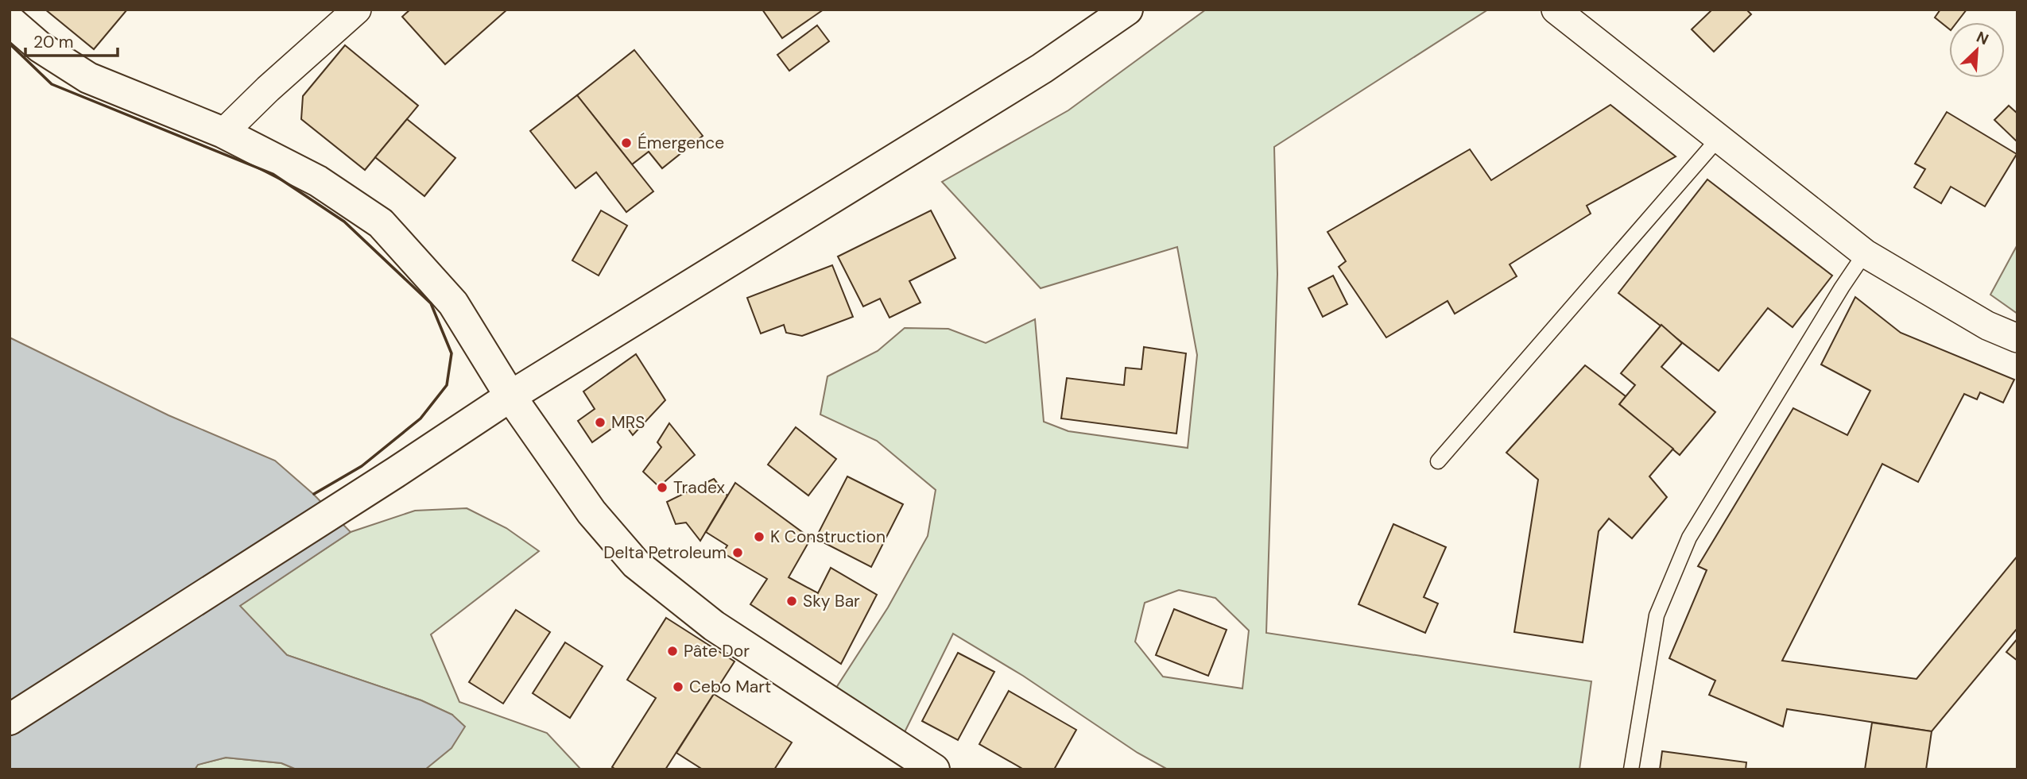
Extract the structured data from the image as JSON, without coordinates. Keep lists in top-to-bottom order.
{
  "places": [
    "Émergence",
    "MRS",
    "Tradex",
    "K Construction",
    "Delta Petroleum",
    "Sky Bar",
    "Pâte Dor",
    "Cebo Mart"
  ],
  "scale_bar": "20 m",
  "north": "top right"
}
